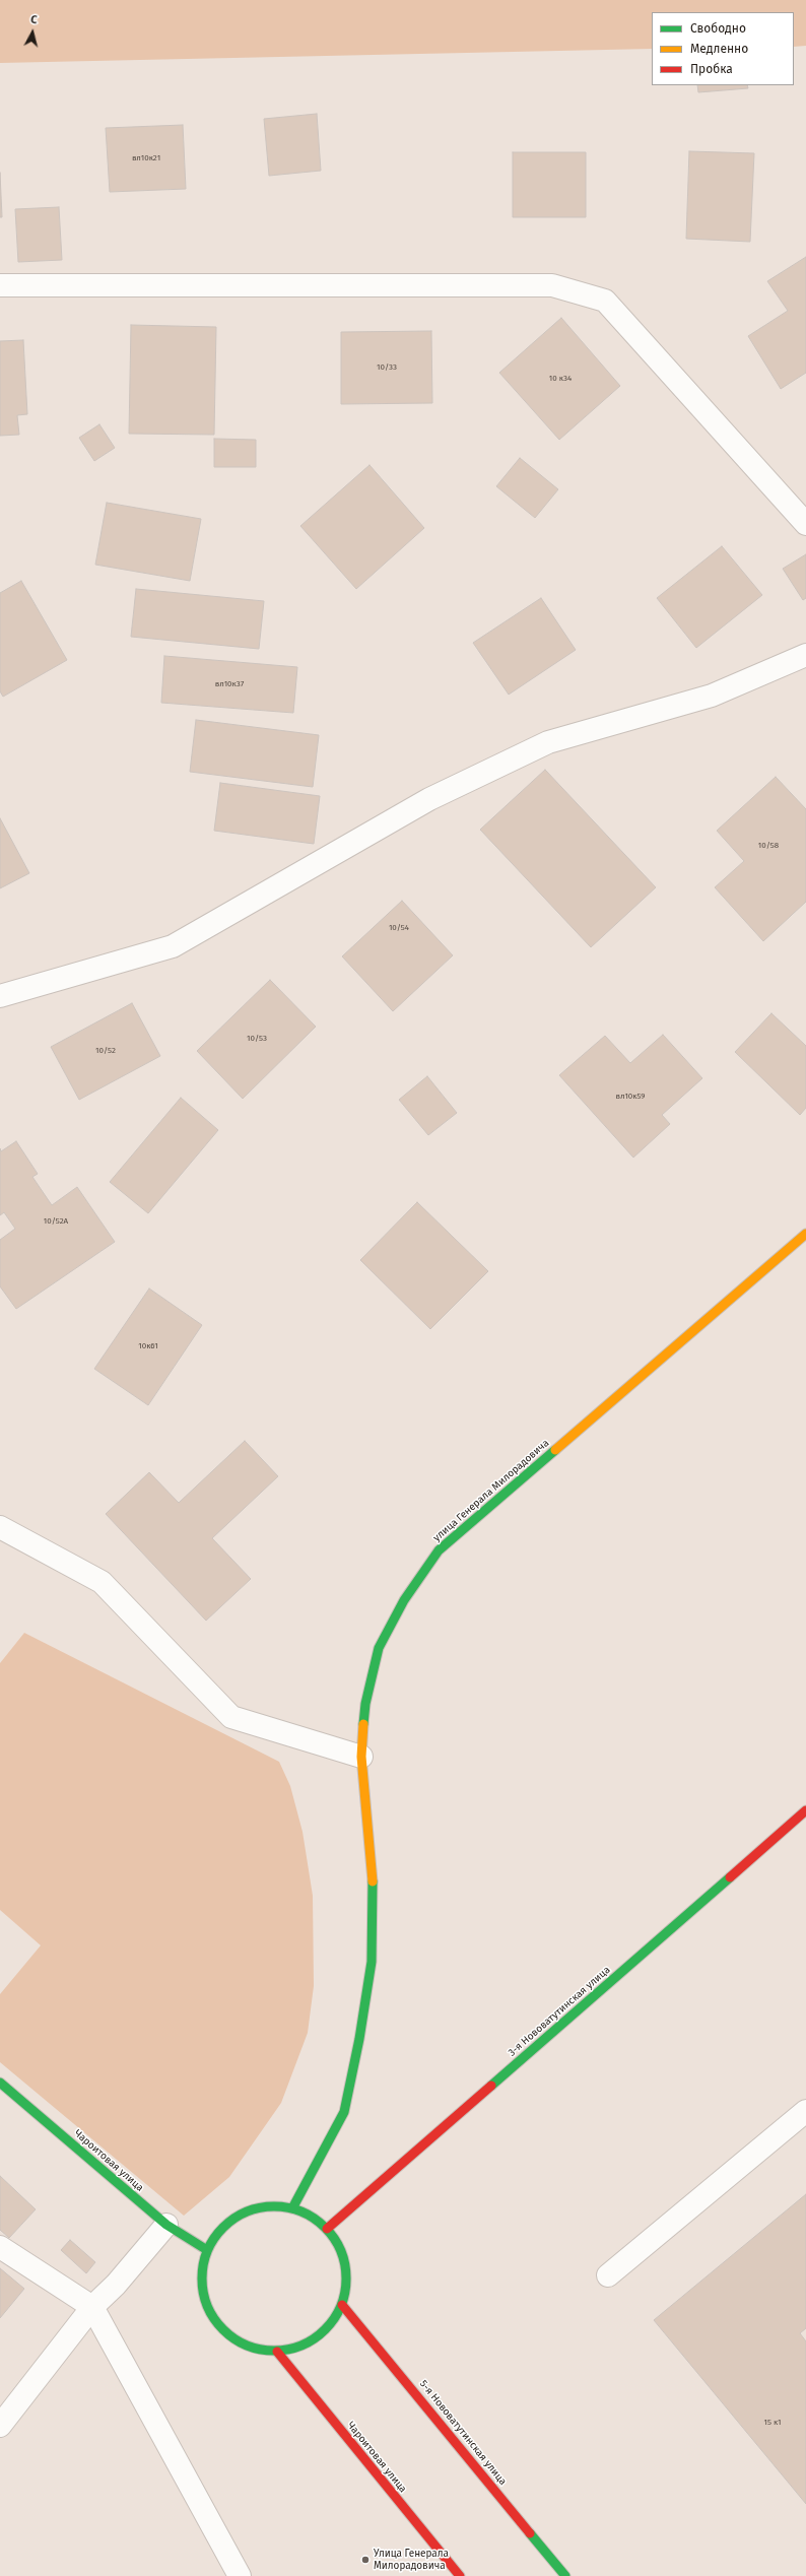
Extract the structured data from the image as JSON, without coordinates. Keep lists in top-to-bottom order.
{
  "streets": {
    "street": [
      "улица Генерала Милорадовича",
      "3-я Нововатутинская улица",
      "Чароитовая улица",
      "5-я Нововатутинская улица"
    ]
  },
  "crossings": [
    ["улица Генерала Милорадовича", "3-я Нововатутинская улица"],
    ["улица Генерала Милорадовича", "Чароитовая улица"],
    ["улица Генерала Милорадовича", "5-я Нововатутинская улица"],
    ["3-я Нововатутинская улица", "Чароитовая улица"],
    ["3-я Нововатутинская улица", "5-я Нововатутинская улица"],
    ["Чароитовая улица", "5-я Нововатутинская улица"]
  ],
  "places": ["Улица Генерала Милорадовича"],
  "house_numbers": [
    "вл10к21",
    "10/33",
    "10 к34",
    "вл10к37",
    "10/58",
    "10/54",
    "10/53",
    "10/52",
    "вл10к59",
    "10/52А",
    "10к61",
    "15 к1"
  ],
  "legend": ["Свободно", "Медленно", "Пробка"],
  "north": "top"
}
